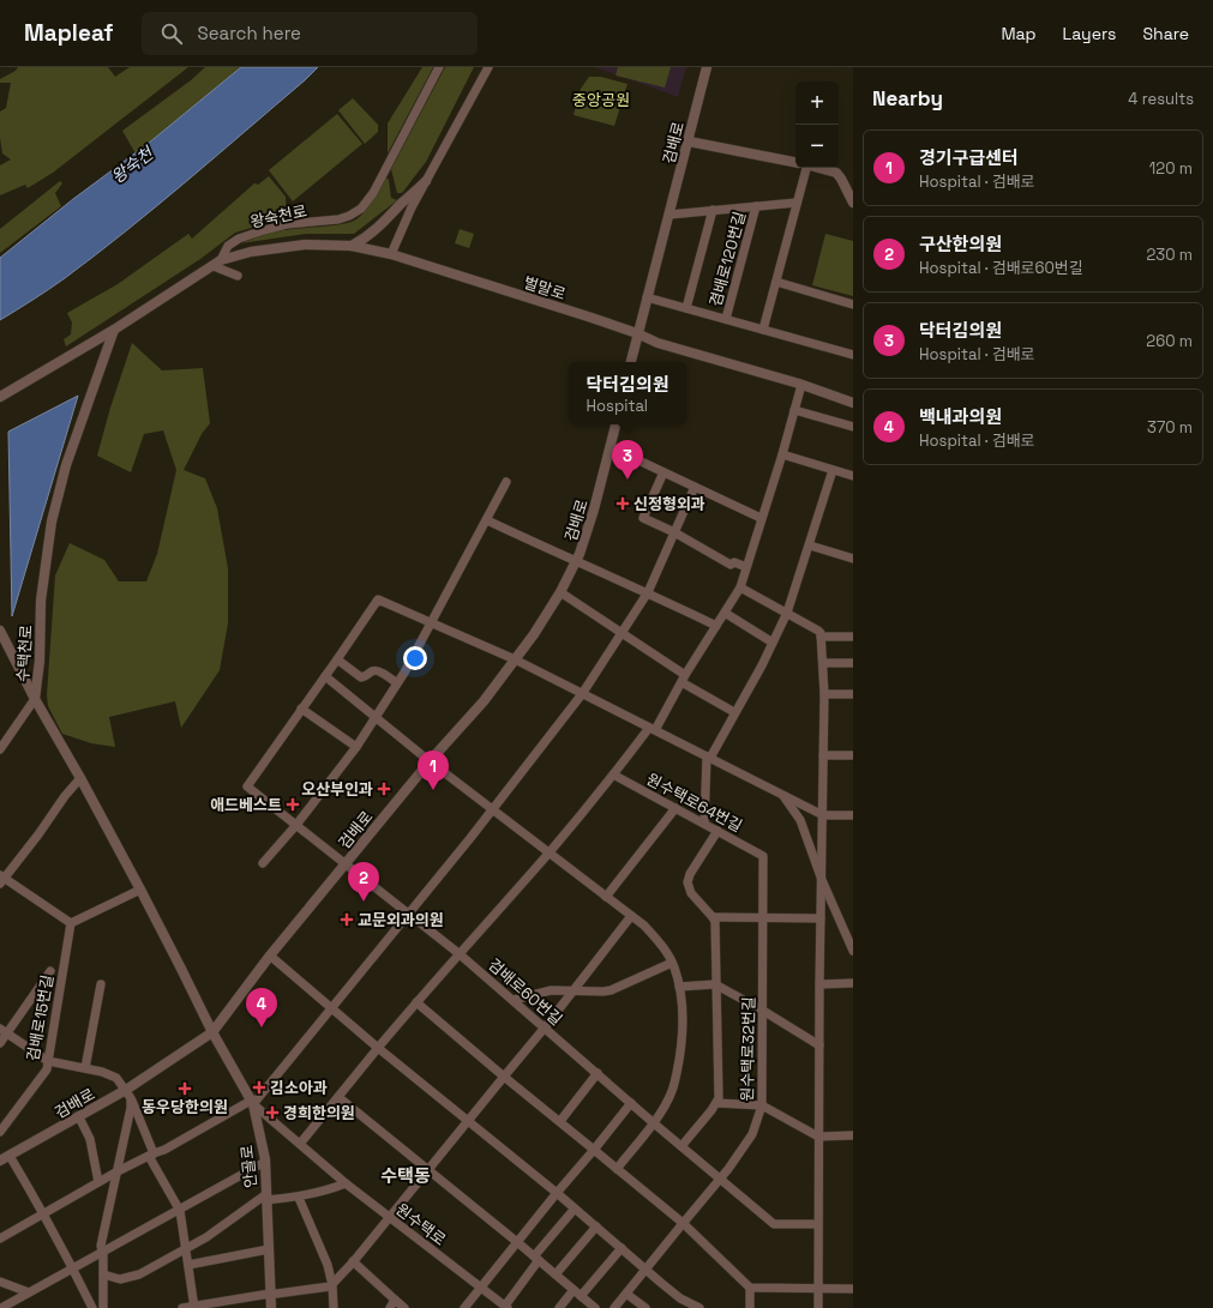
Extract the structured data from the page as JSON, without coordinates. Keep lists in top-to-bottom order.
{
  "streets": {
    "street": [
      "검배로",
      "왕숙천로",
      "겸배로120번길",
      "벌말로",
      "수택천로",
      "원수택로64번길",
      "검배로60번길",
      "검배로15번길",
      "원수택로32번길",
      "안골로",
      "원수택로"
    ]
  },
  "crossings": [
    ["검배로", "겸배로120번길"],
    ["검배로", "벌말로"],
    ["검배로", "수택천로"],
    ["검배로", "검배로60번길"],
    ["검배로", "안골로"],
    ["왕숙천로", "벌말로"],
    ["왕숙천로", "수택천로"],
    ["수택천로", "안골로"],
    ["원수택로64번길", "원수택로32번길"],
    ["검배로60번길", "원수택로32번길"],
    ["안골로", "원수택로"]
  ],
  "districts": ["수택동"],
  "water": ["왕숙천"],
  "parks": ["중앙공원"],
  "places": {
    "health": [
      "신정형외과",
      "오산부인과",
      "애드베스트",
      "교문외과의원",
      "김소아과",
      "동우당한의원",
      "경희한의원"
    ]
  },
  "page": {
    "header": "Mapleaf",
    "search": "Search here",
    "nav": ["Map", "Layers", "Share"],
    "heading": ["Nearby", "4 results"],
    "map_buttons": ["+", "−"],
    "list": [
      {
        "mark": "1",
        "name": "경기구급센터",
        "note": "Hospital · 검배로",
        "value": "120 m"
      },
      {
        "mark": "2",
        "name": "구산한의원",
        "note": "Hospital · 검배로60번길",
        "value": "230 m"
      },
      {
        "mark": "3",
        "name": "닥터김의원",
        "note": "Hospital · 검배로",
        "value": "260 m"
      },
      {
        "mark": "4",
        "name": "백내과의원",
        "note": "Hospital · 검배로",
        "value": "370 m"
      }
    ],
    "popup": ["닥터김의원", "Hospital"],
    "pins": [
      "3",
      "1",
      "2",
      "4"
    ]
  }
}
